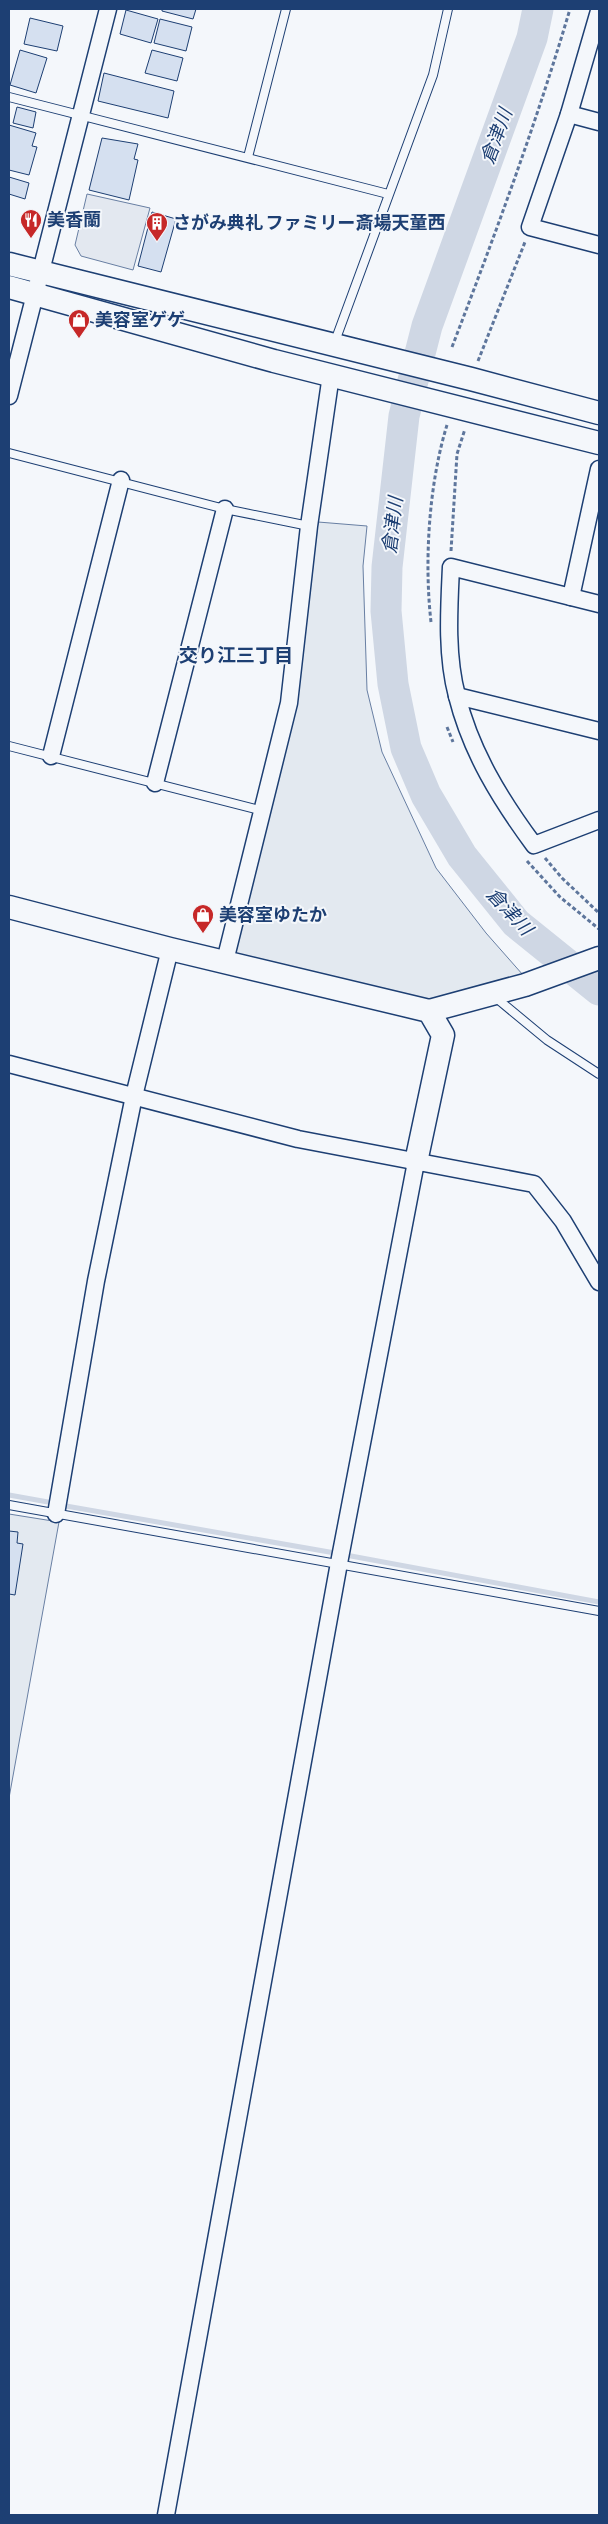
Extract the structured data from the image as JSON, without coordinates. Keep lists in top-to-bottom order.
{
  "districts": ["交り江三丁目"],
  "water": ["倉津川"],
  "places": {
    "restaurant": ["美香蘭"],
    "building": ["さがみ典礼 ファミリー斎場天童西"],
    "shop": ["美容室ゲゲ", "美容室ゆたか"]
  }
}
